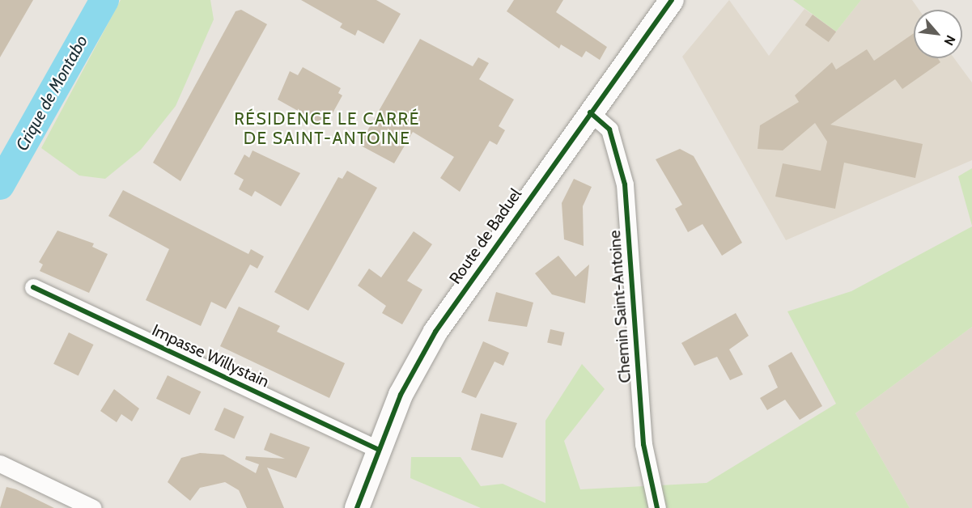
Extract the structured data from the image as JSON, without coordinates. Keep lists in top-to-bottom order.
{
  "streets": {
    "main road": ["Route de Baduel"],
    "street": ["Chemin Saint-Antoine", "Impasse Willystain"]
  },
  "crossings": [
    ["Route de Baduel", "Chemin Saint-Antoine"],
    ["Route de Baduel", "Impasse Willystain"]
  ],
  "districts": ["RÉSIDENCE LE CARRÉ DE SAINT-ANTOINE"],
  "water": ["Crique de Montabo"],
  "north": "bottom right"
}
